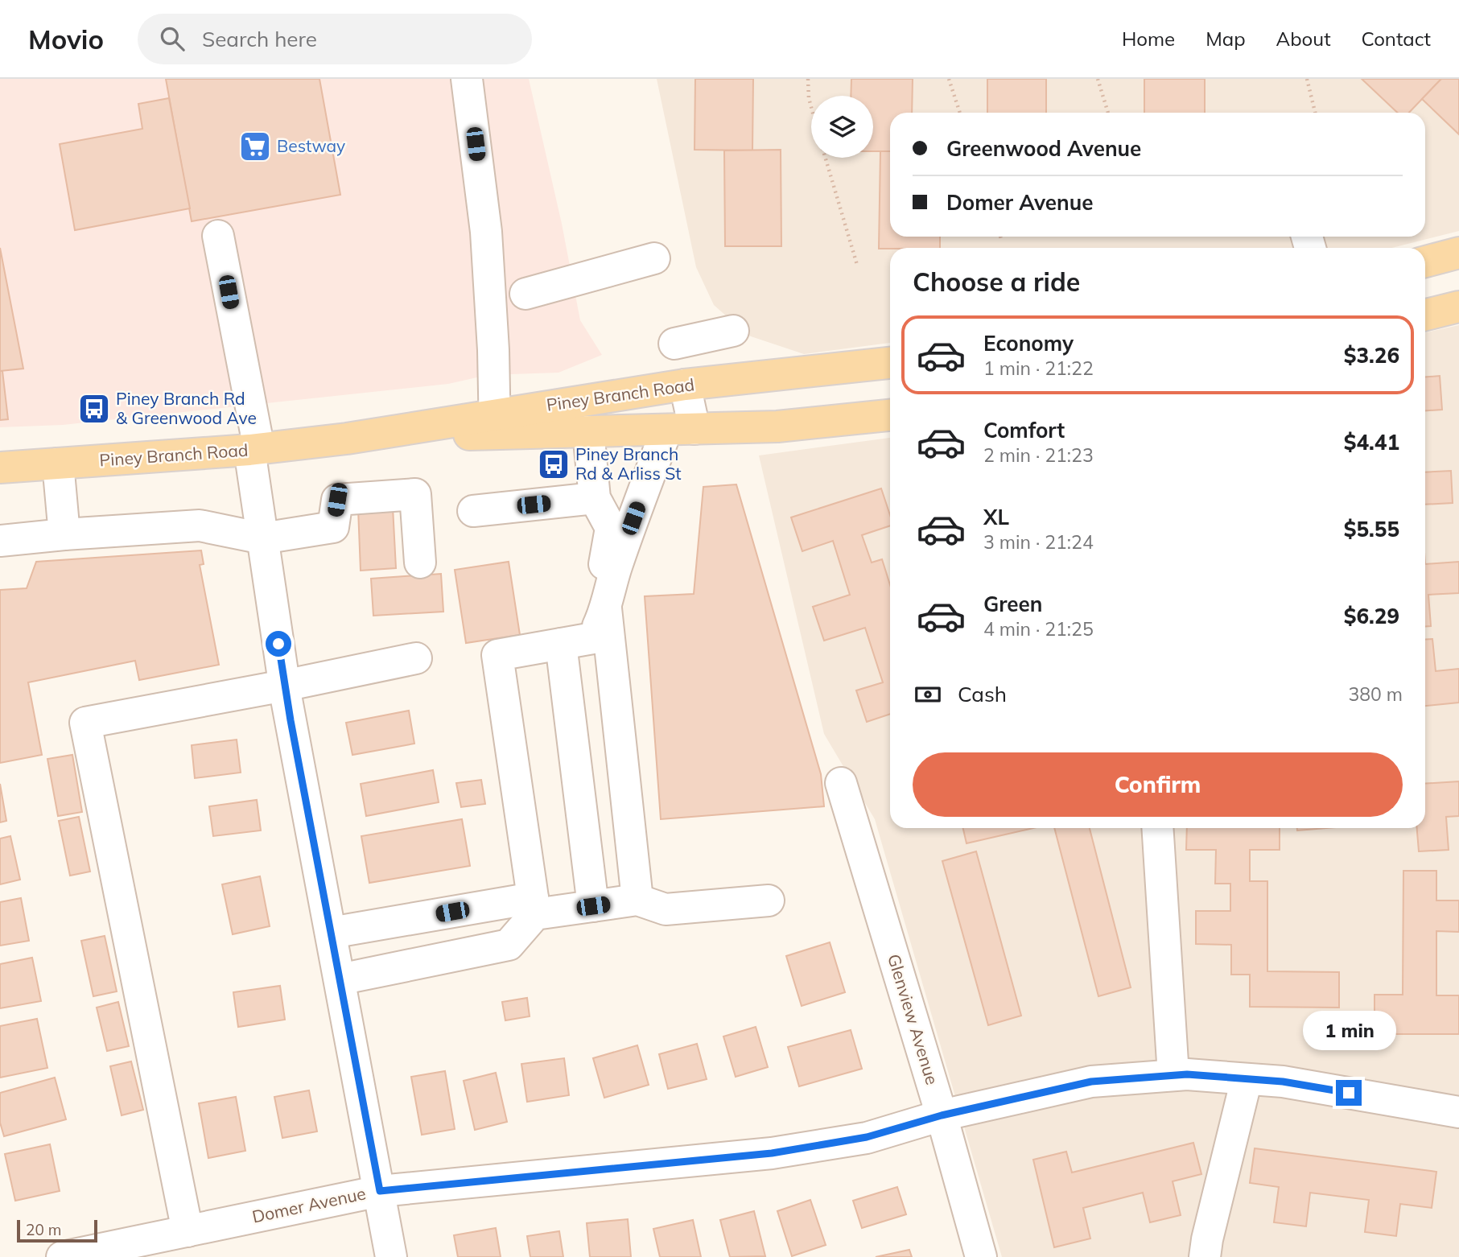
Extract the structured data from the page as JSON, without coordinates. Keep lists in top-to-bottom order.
{
  "streets": {
    "main road": ["Piney Branch Road"],
    "street": ["Glenview Avenue", "Domer Avenue"]
  },
  "crossings": [
    ["Glenview Avenue", "Domer Avenue"]
  ],
  "places": {
    "supermarket": ["Bestway"],
    "bus stop": ["Piney Branch Rd & Greenwood Ave", "Piney Branch Rd & Arliss St"]
  },
  "scale_bar": "20 m",
  "page": {
    "header": "Movio",
    "search": "Search here",
    "nav": [
      "Home",
      "Map",
      "About",
      "Contact"
    ],
    "banner": ["Greenwood Avenue", "Domer Avenue"],
    "heading": "Choose a ride",
    "list": [
      {
        "name": "Economy",
        "note": "1 min · 21:22",
        "value": "$3.26"
      },
      {
        "name": "Comfort",
        "note": "2 min · 21:23",
        "value": "$4.41"
      },
      {
        "name": "XL",
        "note": "3 min · 21:24",
        "value": "$5.55"
      },
      {
        "name": "Green",
        "note": "4 min · 21:25",
        "value": "$6.29"
      }
    ],
    "pay": ["Cash", "380 m"],
    "buttons": "Confirm",
    "bubble": "1 min",
    "scale": "20 m"
  }
}
